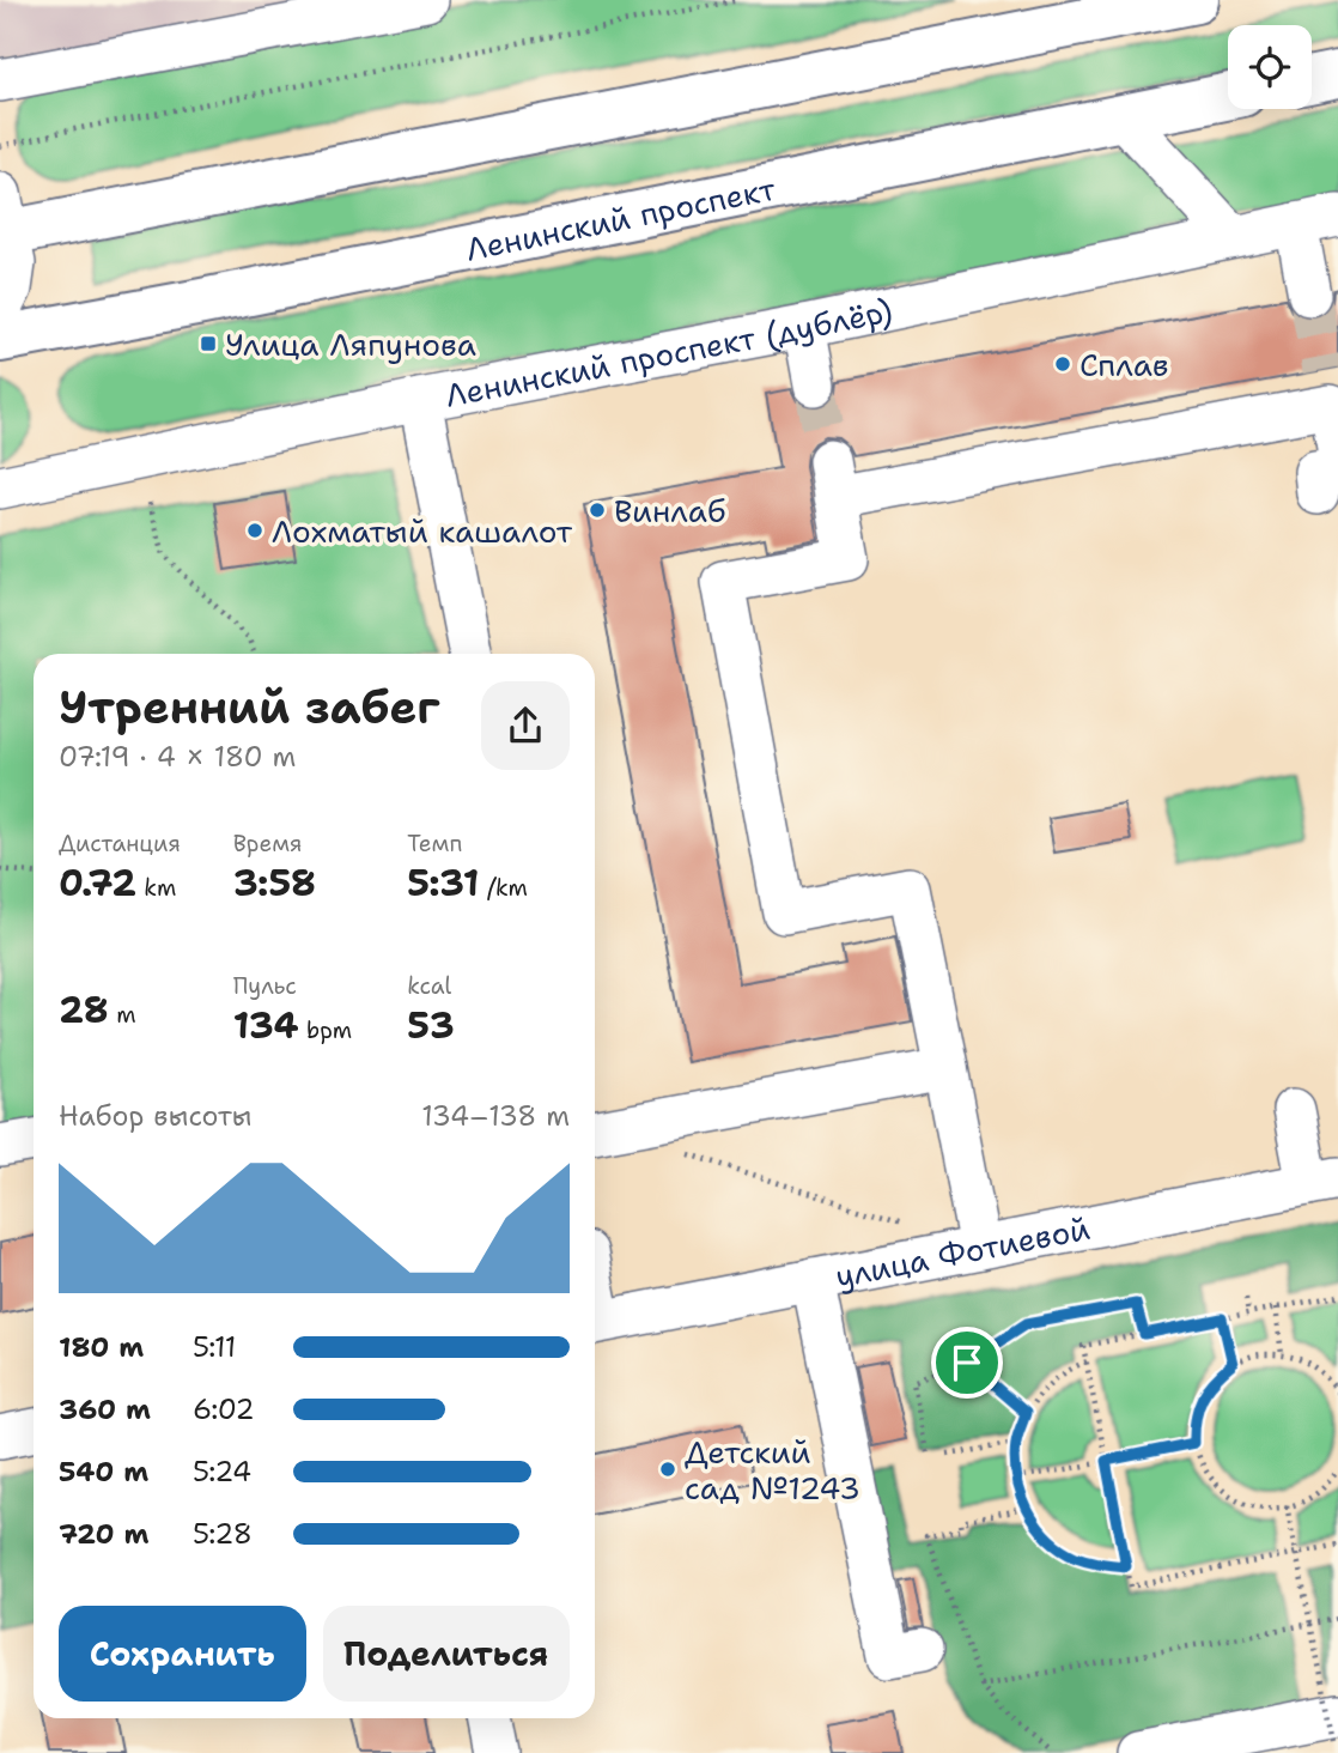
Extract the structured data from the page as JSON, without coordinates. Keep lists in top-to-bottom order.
{
  "streets": {
    "main road": ["Ленинский проспект"],
    "street": ["Ленинский проспект (дублёр)", "улица Фотиевой"]
  },
  "places": {
    "transit": ["Улица Ляпунова"],
    "other": [
      "Сплав",
      "Винлаб",
      "Лохматый кашалот",
      "Детский сад №1243"
    ]
  },
  "page": {
    "heading": ["Утренний забег", "07:19 · 4 × 180 m"],
    "stats": [
      ["Дистанция", "0.72 km"],
      ["Время", "3:58"],
      ["Темп", "5:31 /km"],
      ["28 m"],
      ["Пульс", "134 bpm"],
      ["kcal", "53"]
    ],
    "chart": ["Набор высоты", "134–138 m"],
    "list": [
      {
        "name": "180 m",
        "note": "5:11"
      },
      {
        "name": "360 m",
        "note": "6:02"
      },
      {
        "name": "540 m",
        "note": "5:24"
      },
      {
        "name": "720 m",
        "note": "5:28"
      }
    ],
    "buttons": ["Сохранить", "Поделиться"]
  }
}
